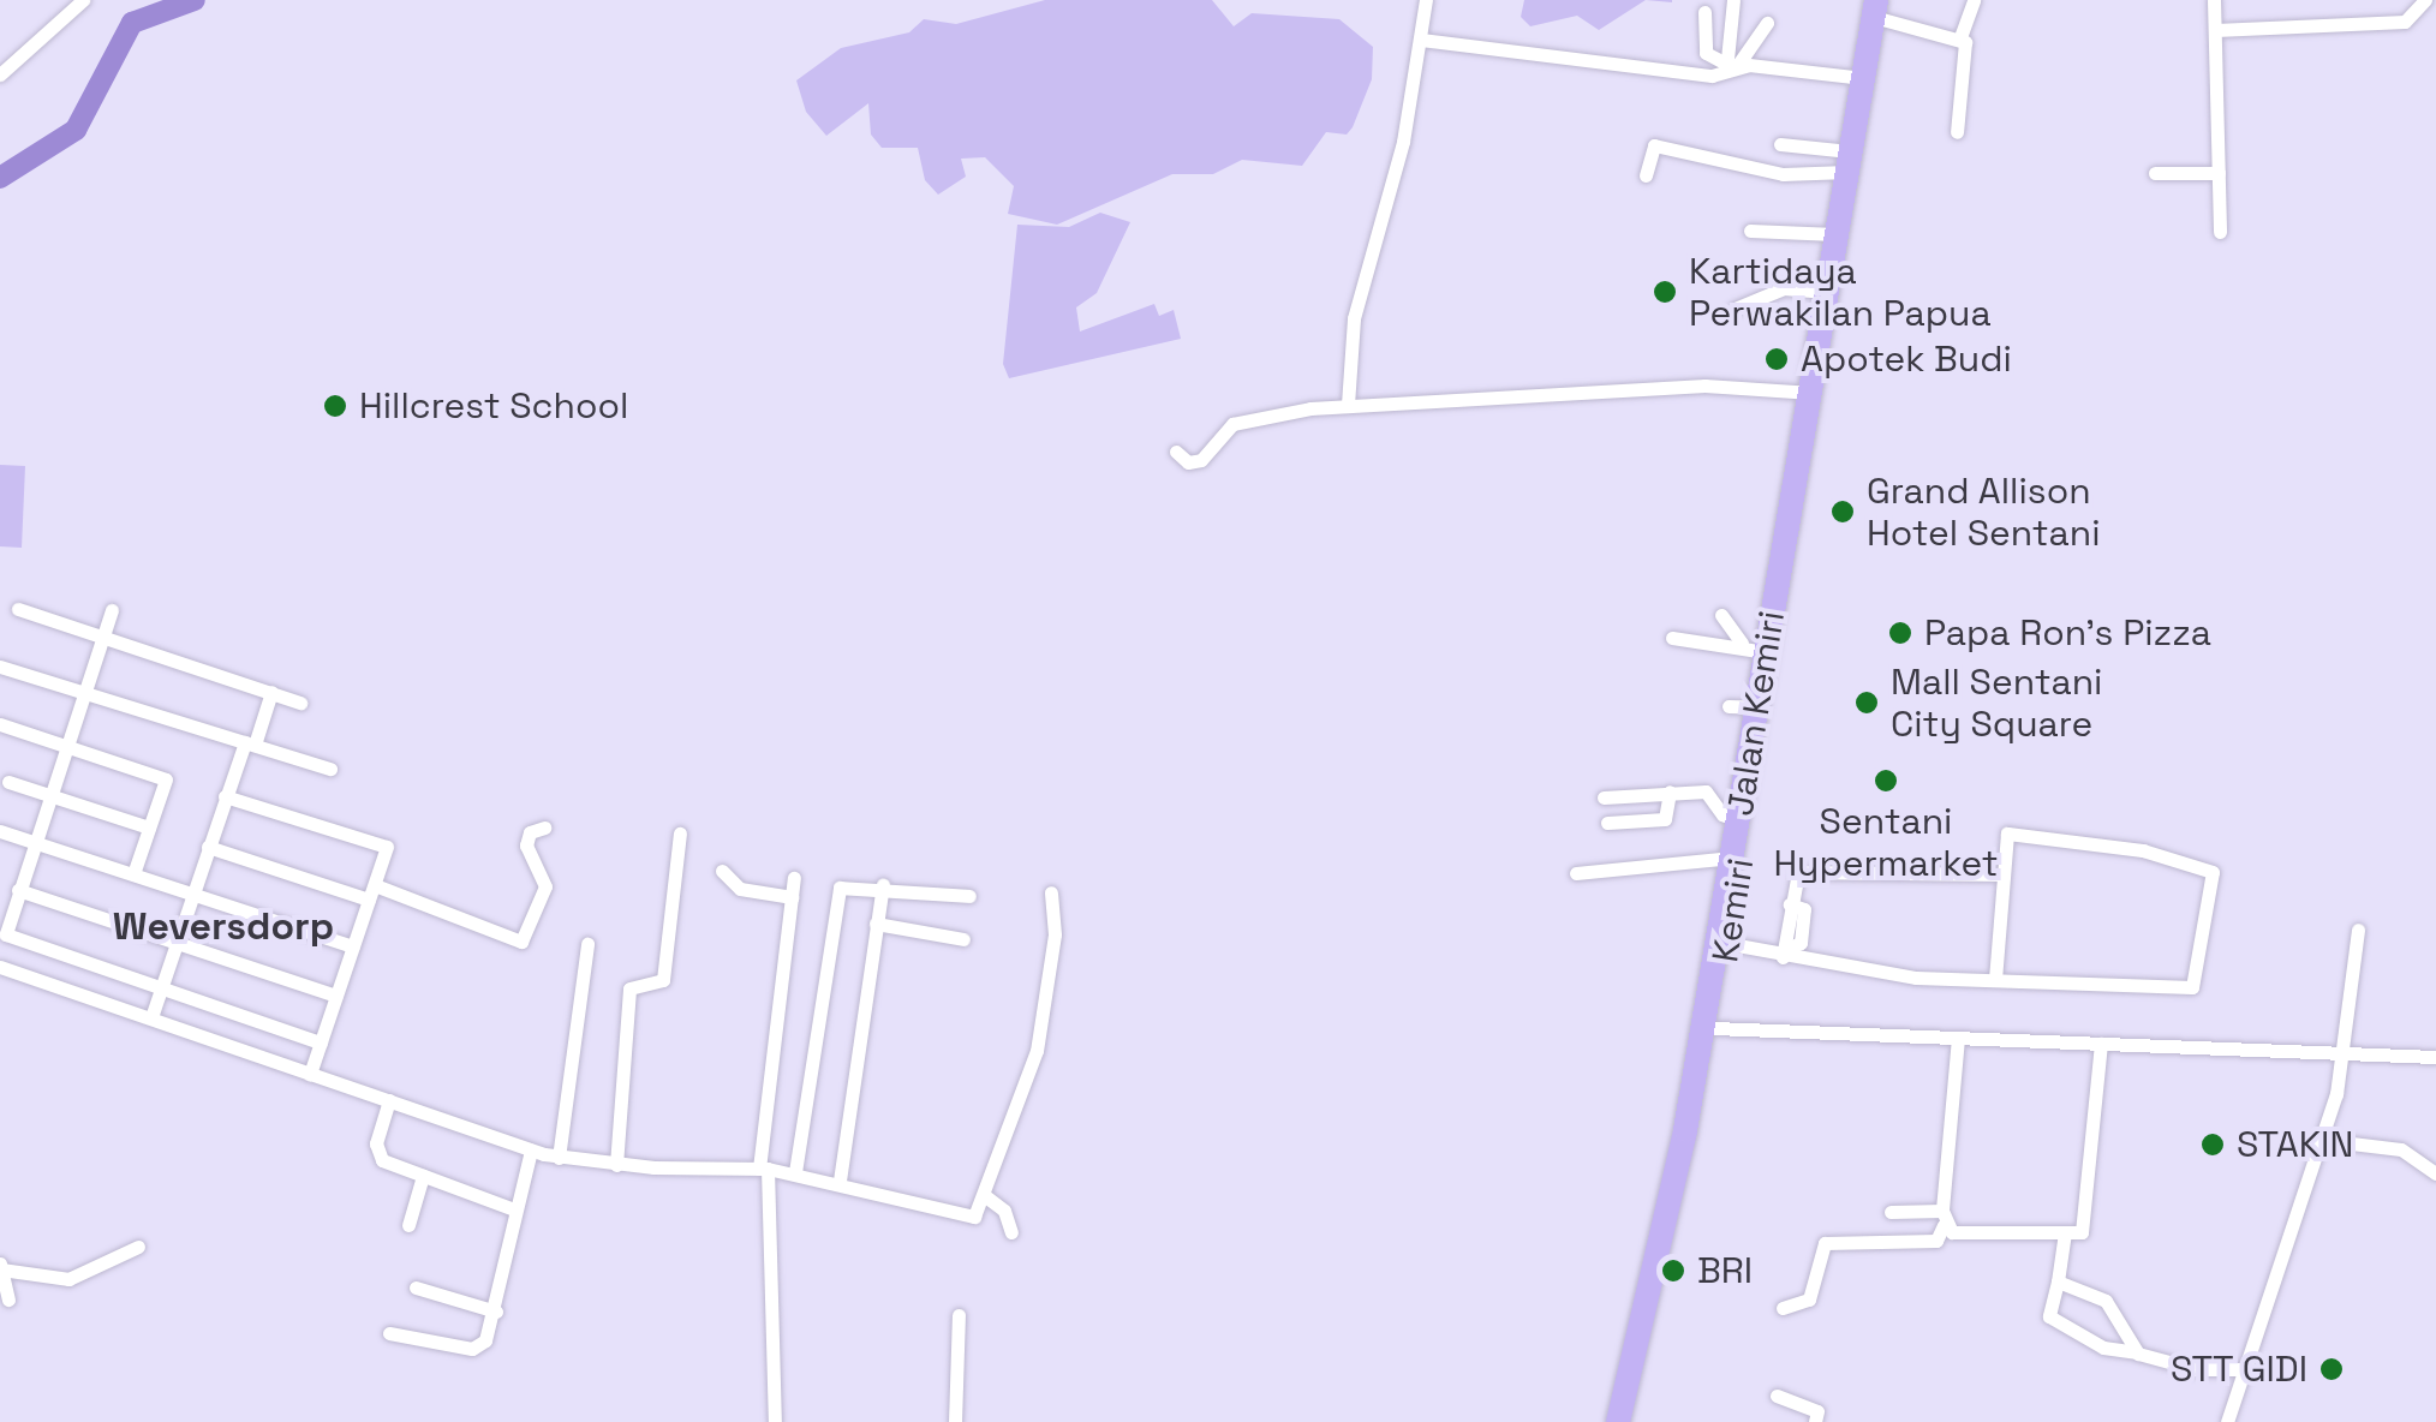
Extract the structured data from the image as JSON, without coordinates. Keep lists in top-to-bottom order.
{
  "streets": {
    "highway": ["Jalan Kemiri", "Kemiri"]
  },
  "crossings": [
    ["Jalan Kemiri", "Kemiri"]
  ],
  "districts": ["Weversdorp"],
  "places": [
    "Kartidaya Perwakilan Papua",
    "Apotek Budi",
    "Hillcrest School",
    "Grand Allison Hotel Sentani",
    "Papa Ron's Pizza",
    "Mall Sentani City Square",
    "Sentani Hypermarket",
    "STAKIN",
    "BRI",
    "STT GIDI"
  ]
}
